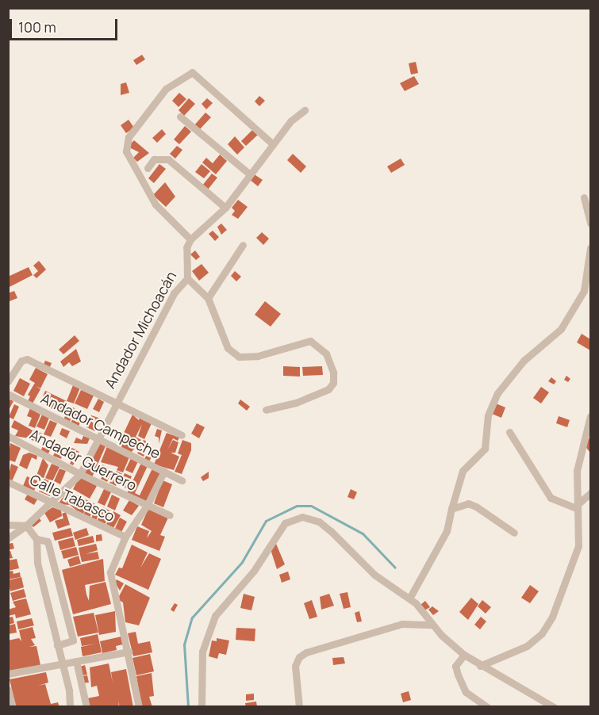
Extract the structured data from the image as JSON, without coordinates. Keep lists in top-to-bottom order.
{
  "streets": {
    "street": [
      "Andador Michoacán",
      "Andador Campeche",
      "Andador Guerrero",
      "Calle Tabasco"
    ]
  },
  "crossings": [
    ["Andador Michoacán", "Andador Campeche"],
    ["Andador Michoacán", "Andador Guerrero"],
    ["Andador Michoacán", "Calle Tabasco"]
  ],
  "scale_bar": "100 m"
}
